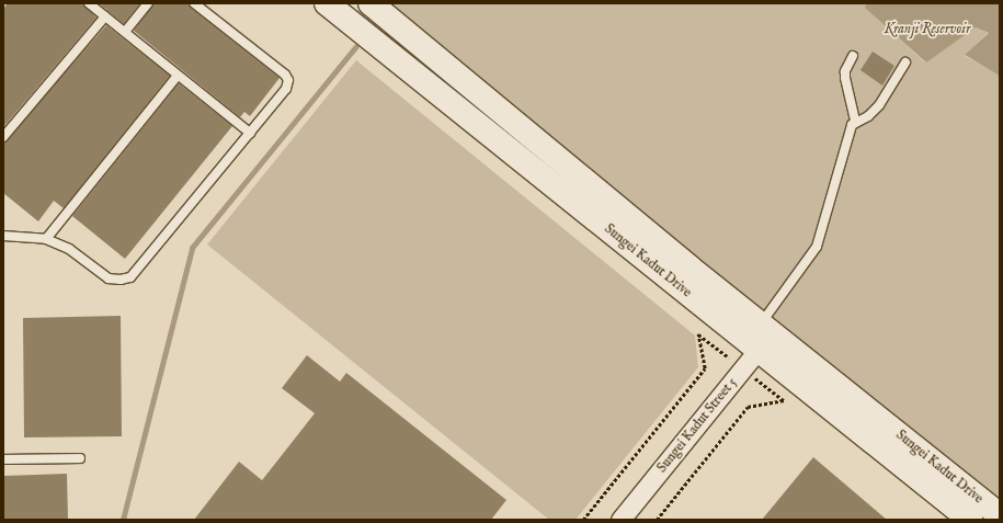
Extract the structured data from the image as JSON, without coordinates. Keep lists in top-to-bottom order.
{
  "streets": {
    "main road": ["Sungei Kadut Drive"],
    "street": ["Sungei Kadut Street 5"]
  },
  "crossings": [
    ["Sungei Kadut Drive", "Sungei Kadut Street 5"]
  ],
  "water": ["Kranji Reservoir"]
}
